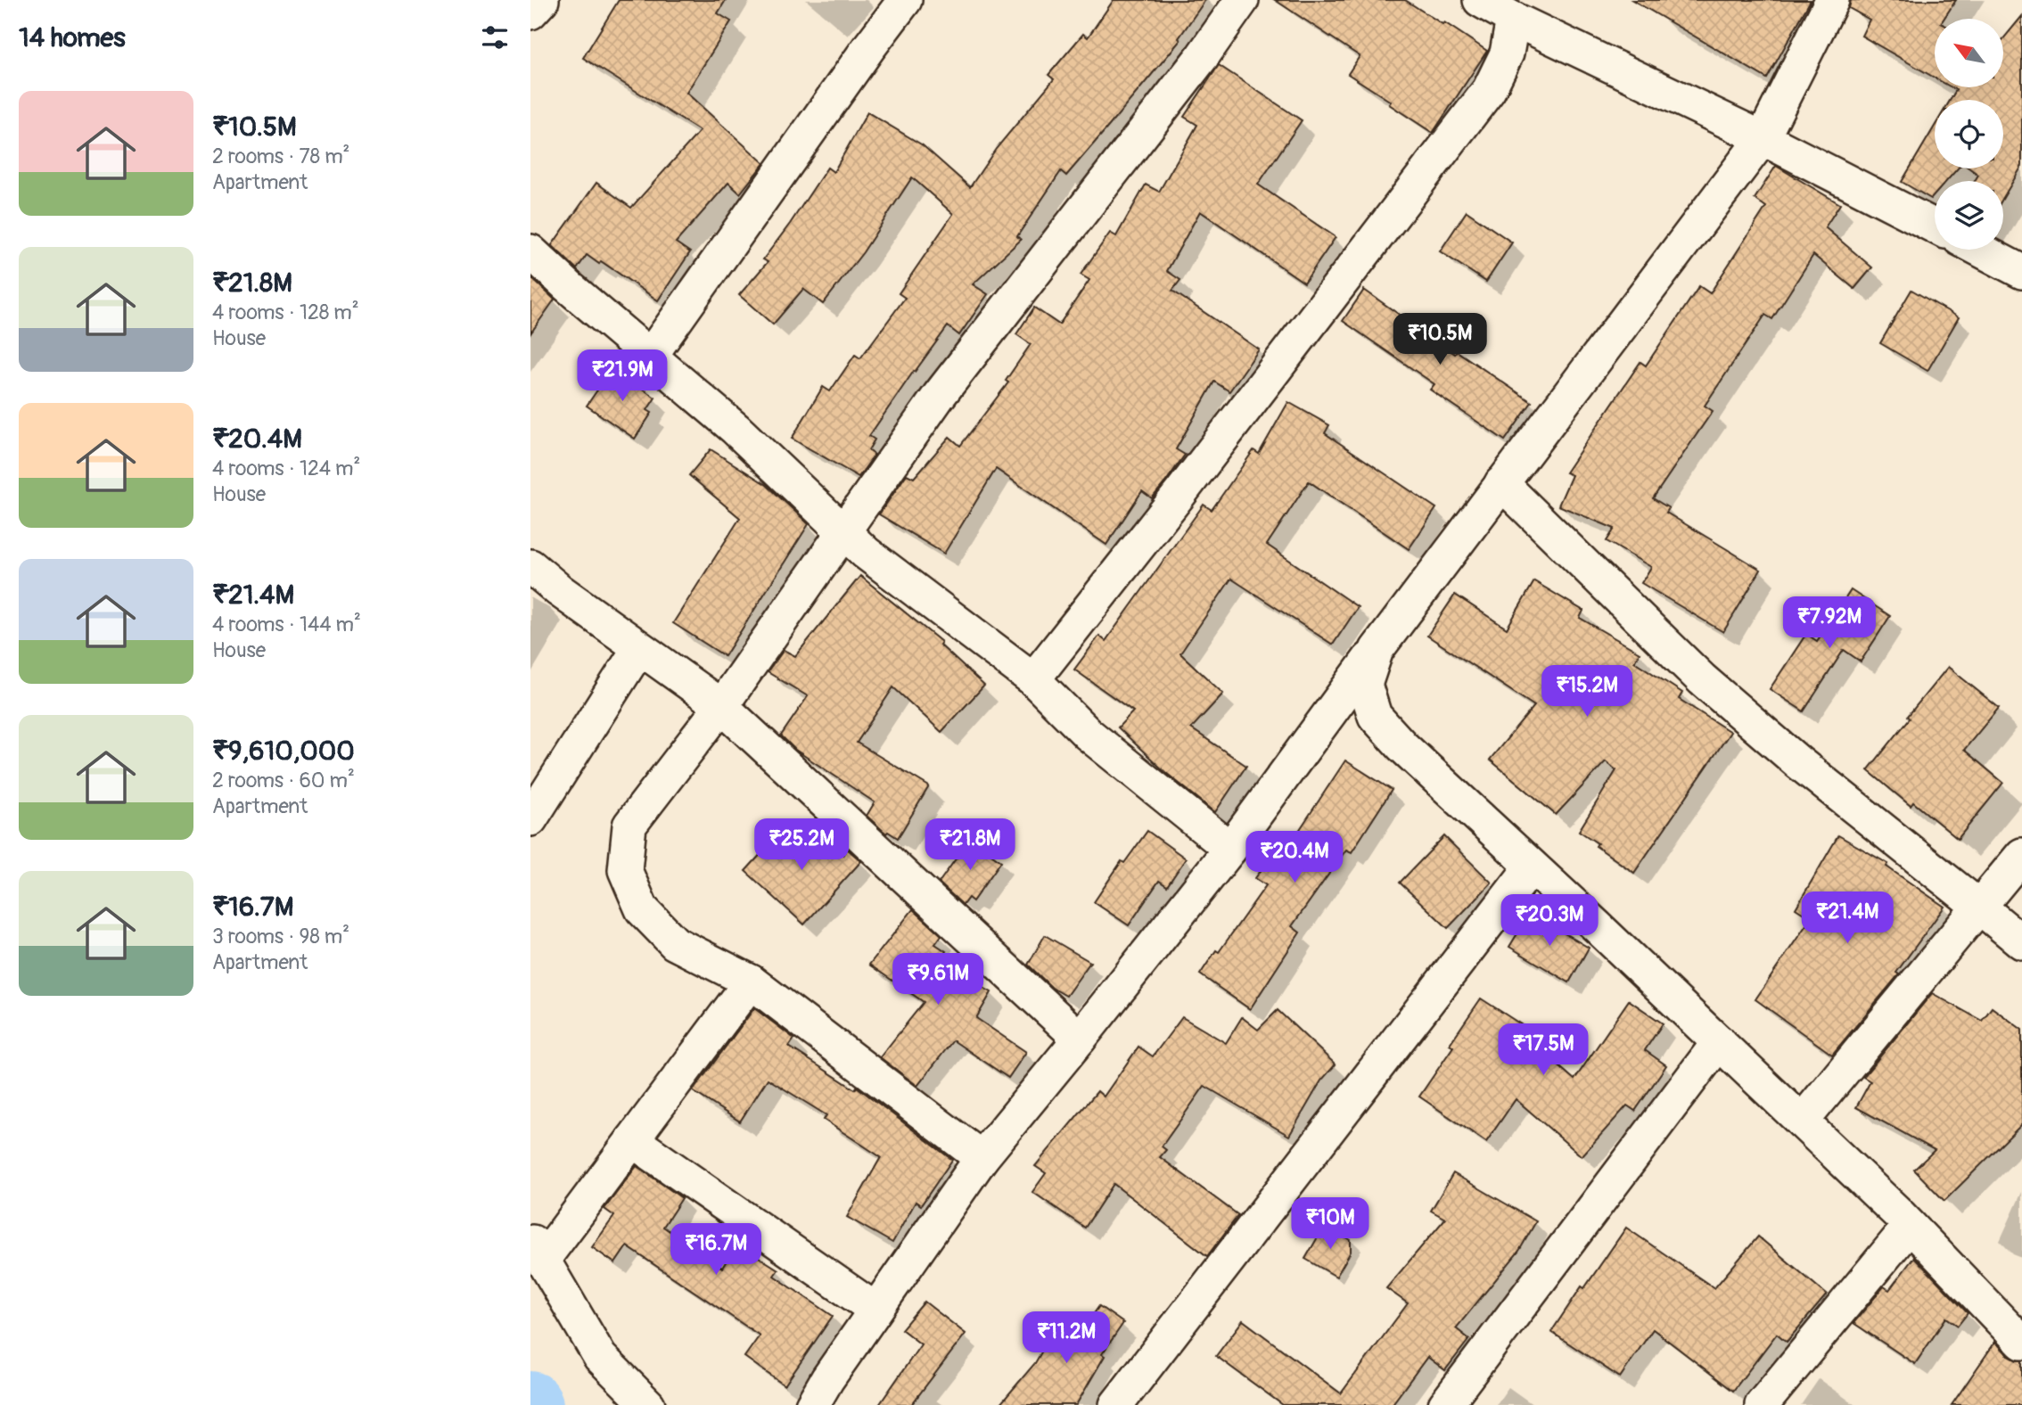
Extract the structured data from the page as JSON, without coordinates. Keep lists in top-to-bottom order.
{
  "north": "top left",
  "page": {
    "heading": "14 homes",
    "list": [
      {
        "name": "₹10.5M",
        "note": "2 rooms · 78 m² · Apartment"
      },
      {
        "name": "₹21.8M",
        "note": "4 rooms · 128 m² · House"
      },
      {
        "name": "₹20.4M",
        "note": "4 rooms · 124 m² · House"
      },
      {
        "name": "₹21.4M",
        "note": "4 rooms · 144 m² · House"
      },
      {
        "name": "₹9,610,000",
        "note": "2 rooms · 60 m² · Apartment"
      },
      {
        "name": "₹16.7M",
        "note": "3 rooms · 98 m² · Apartment"
      }
    ],
    "price": [
      "₹10.5M",
      "₹21.9M",
      "₹7.92M",
      "₹15.2M",
      "₹25.2M",
      "₹21.8M",
      "₹20.4M",
      "₹21.4M",
      "₹20.3M",
      "₹9.61M",
      "₹17.5M",
      "₹10M",
      "₹16.7M",
      "₹11.2M"
    ]
  }
}
